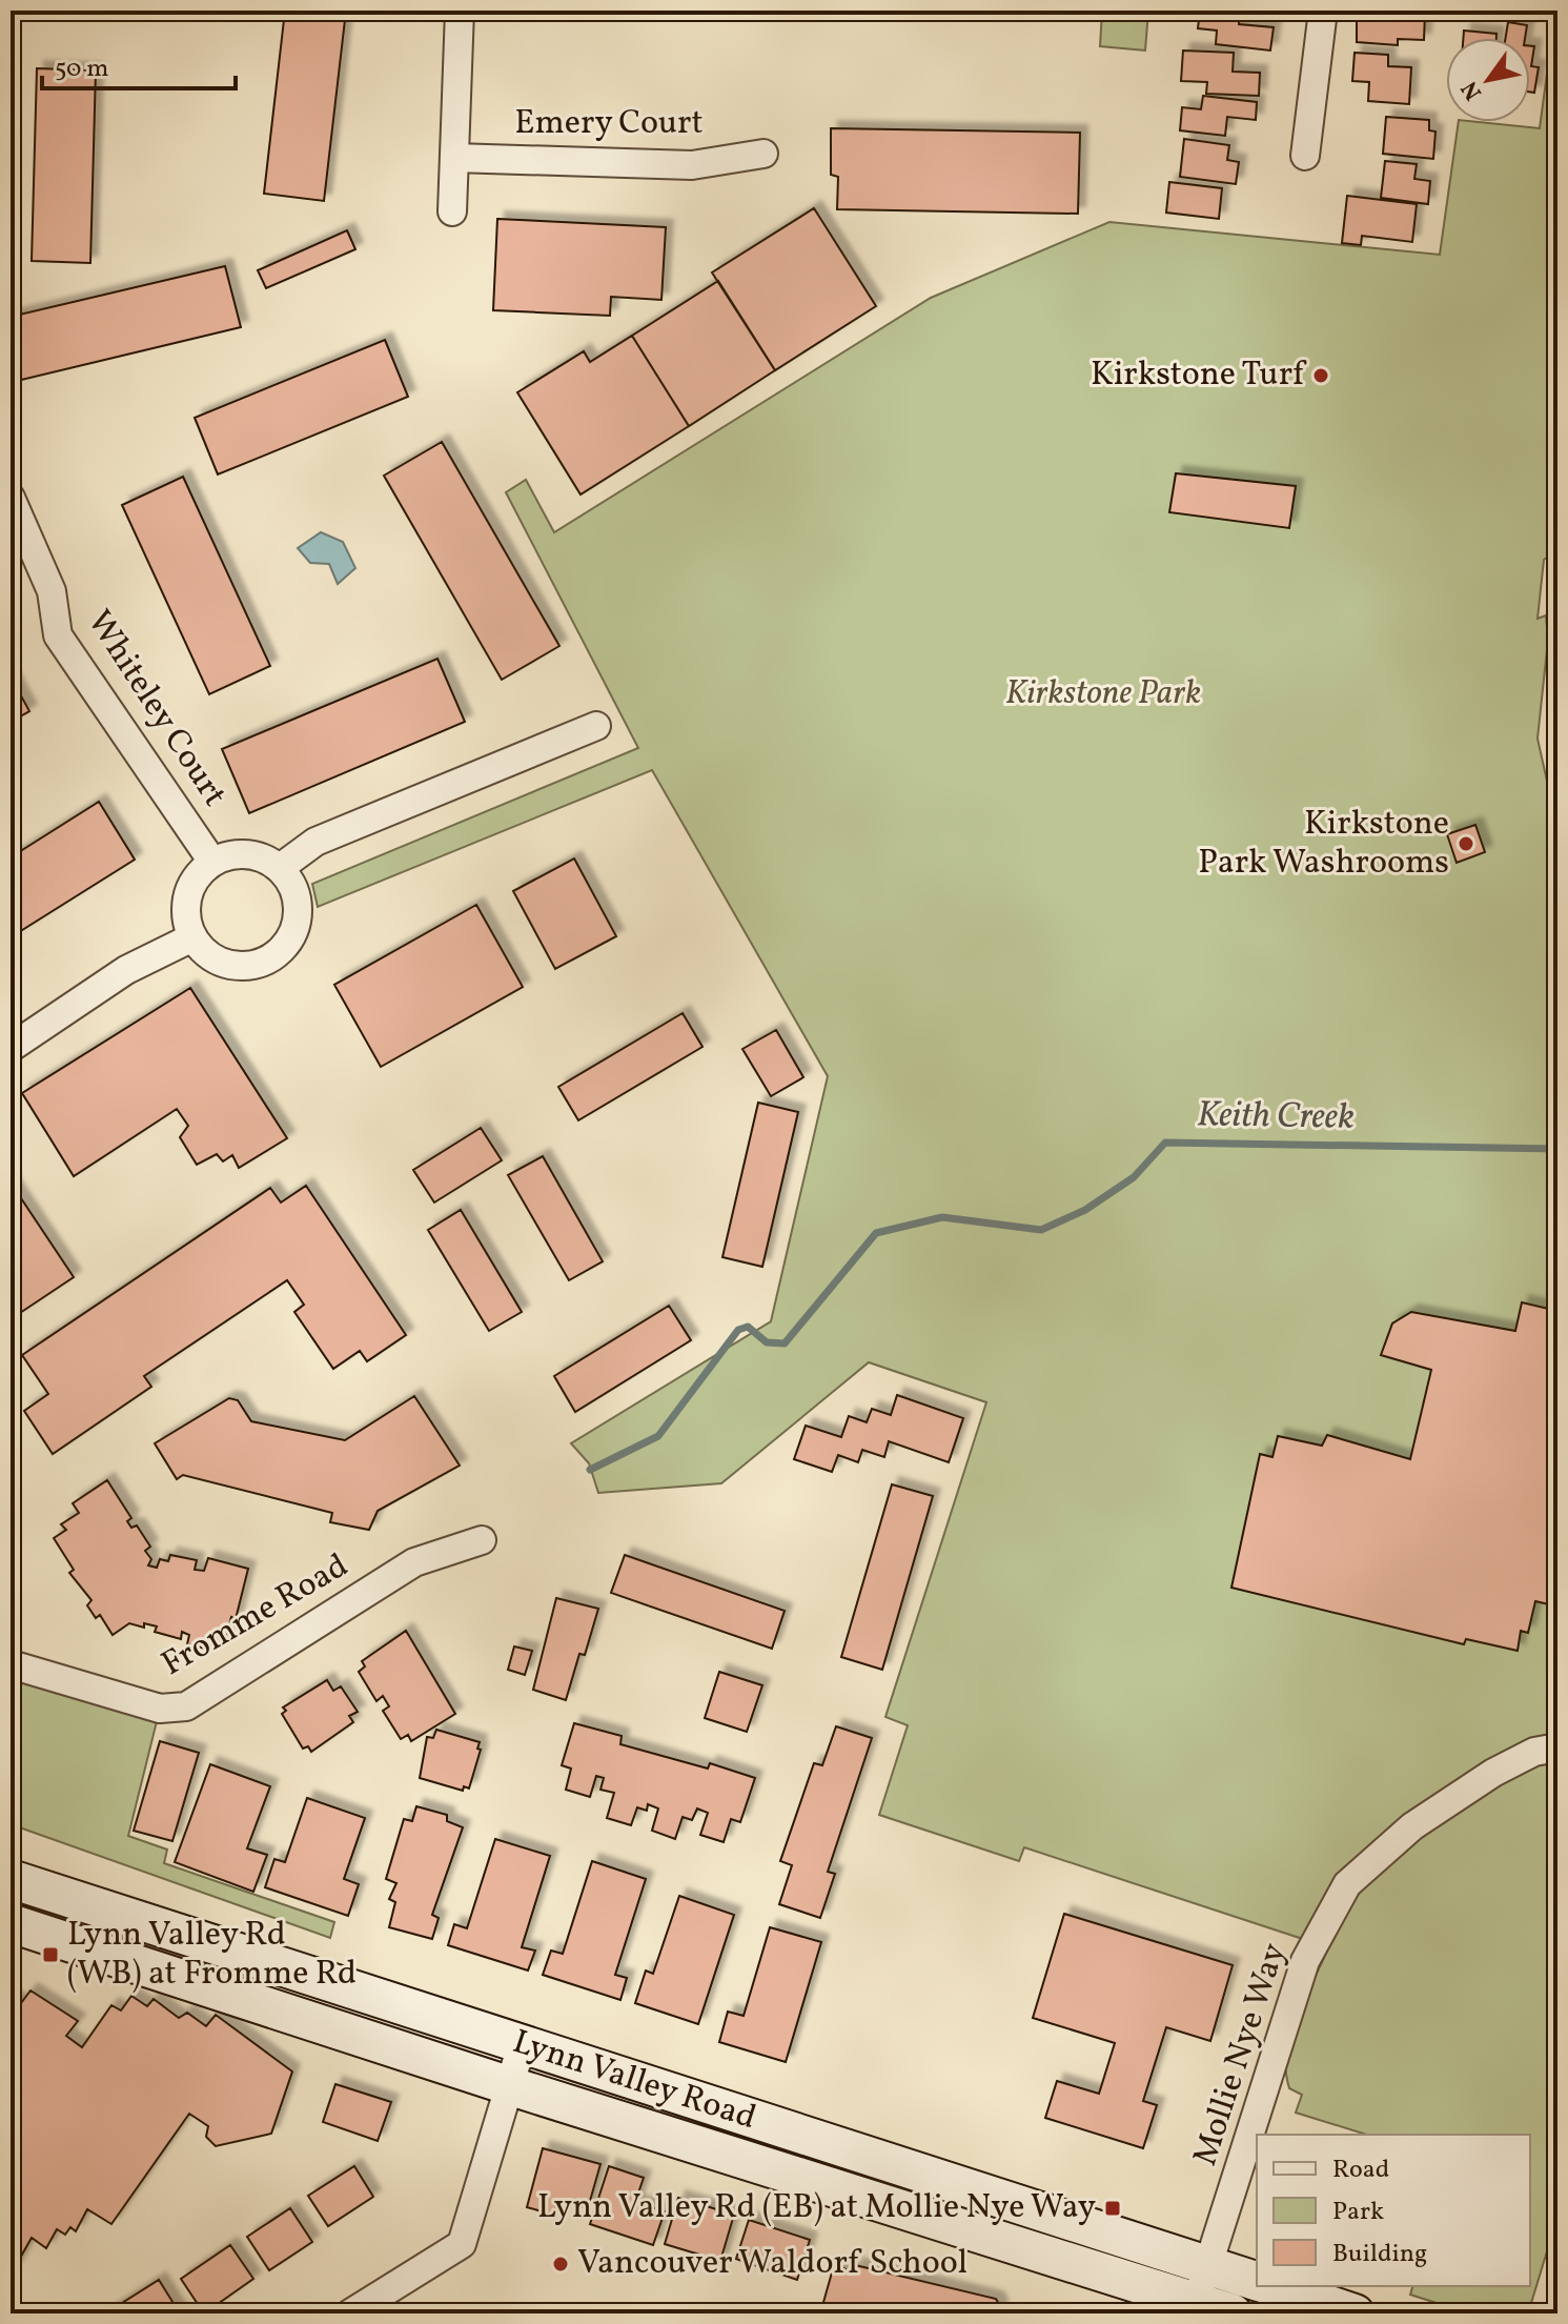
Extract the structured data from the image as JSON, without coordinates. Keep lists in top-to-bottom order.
{
  "streets": {
    "main road": ["Lynn Valley Road"],
    "street": [
      "Emery Court",
      "Whiteley Court",
      "Fromme Road",
      "Mollie Nye Way"
    ]
  },
  "crossings": [
    ["Mollie Nye Way", "Lynn Valley Road"]
  ],
  "water": ["Keith Creek"],
  "parks": ["Kirkstone Park"],
  "places": {
    "other": ["Kirkstone Turf", "Kirkstone Park Washrooms", "Vancouver Waldorf School"],
    "transit": ["Lynn Valley Rd (WB) at Fromme Rd", "Lynn Valley Rd (EB) at Mollie Nye Way"]
  },
  "legend": ["Road", "Park", "Building"],
  "scale_bar": "50 m",
  "north": "bottom left"
}
